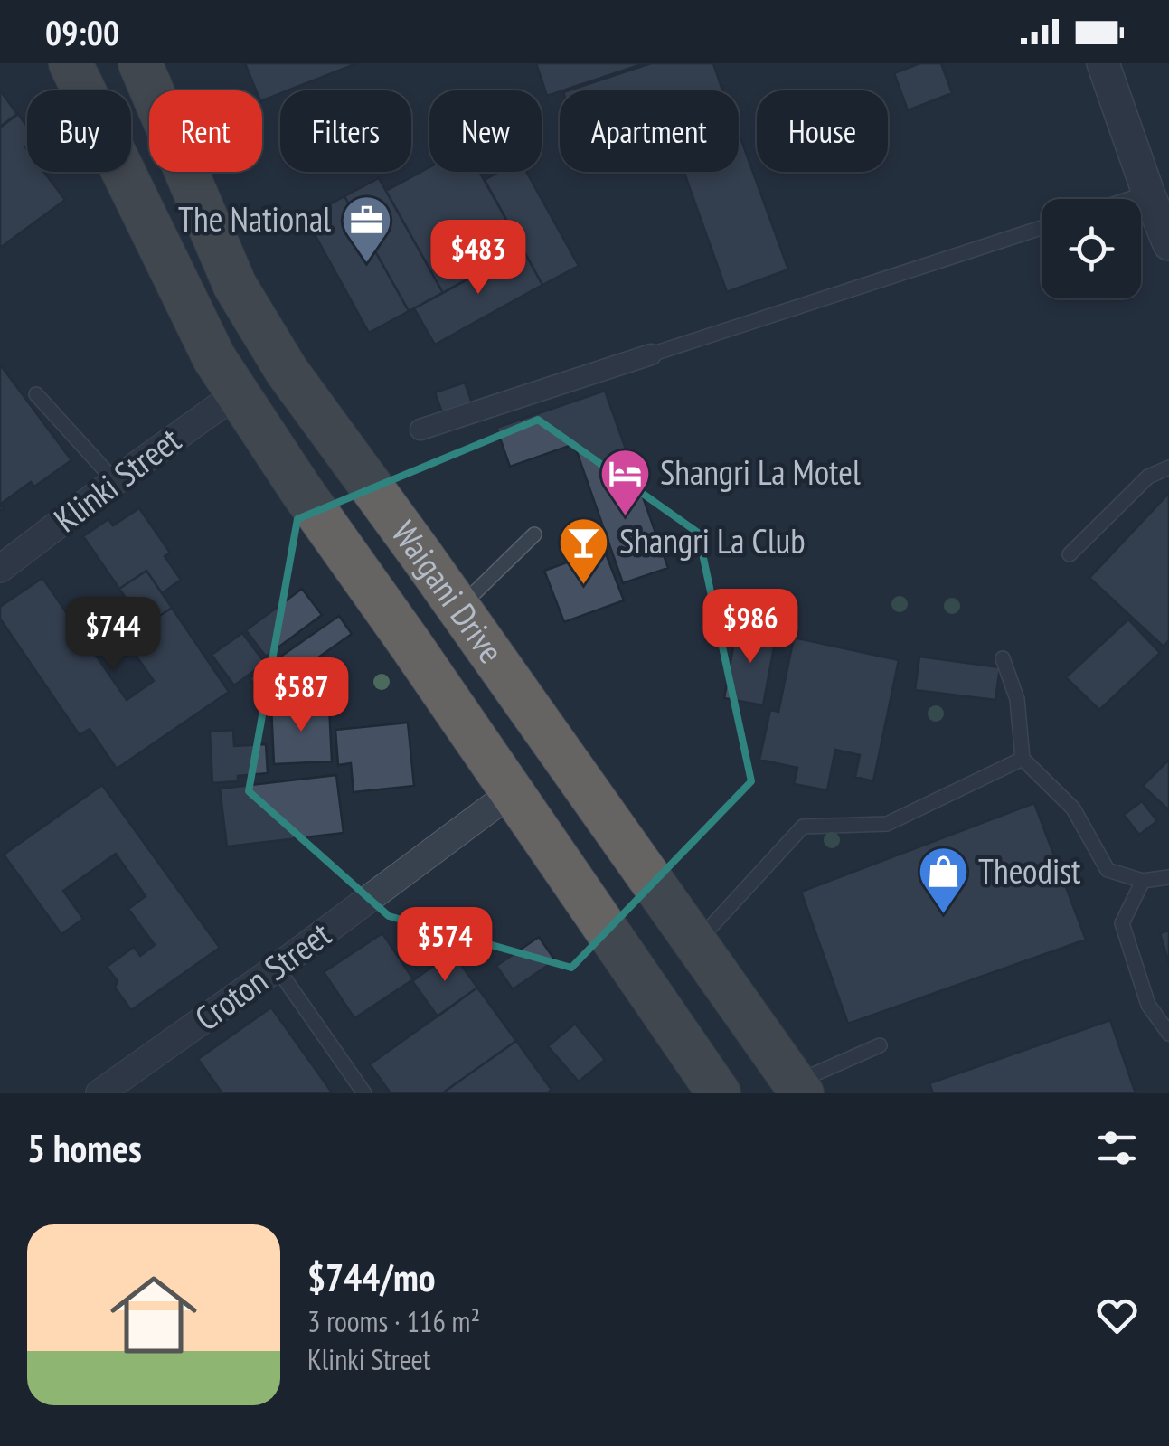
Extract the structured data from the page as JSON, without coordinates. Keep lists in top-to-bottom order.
{
  "streets": {
    "highway": ["Waigani Drive"],
    "street": ["Klinki Street", "Croton Street"]
  },
  "crossings": [
    ["Klinki Street", "Waigani Drive"],
    ["Waigani Drive", "Croton Street"]
  ],
  "places": {
    "office": ["The National"],
    "hotel": ["Shangri La Motel"],
    "bar": ["Shangri La Club"],
    "shop": ["Theodist"]
  },
  "page": {
    "status": "09:00",
    "chip": [
      "Buy",
      "Rent",
      "Filters",
      "New",
      "Apartment",
      "House"
    ],
    "price": [
      "$483",
      "$986",
      "$744",
      "$587",
      "$574"
    ],
    "heading": "5 homes",
    "list": [
      {
        "name": "$744/mo",
        "note": "3 rooms · 116 m² · Klinki Street"
      }
    ]
  }
}
